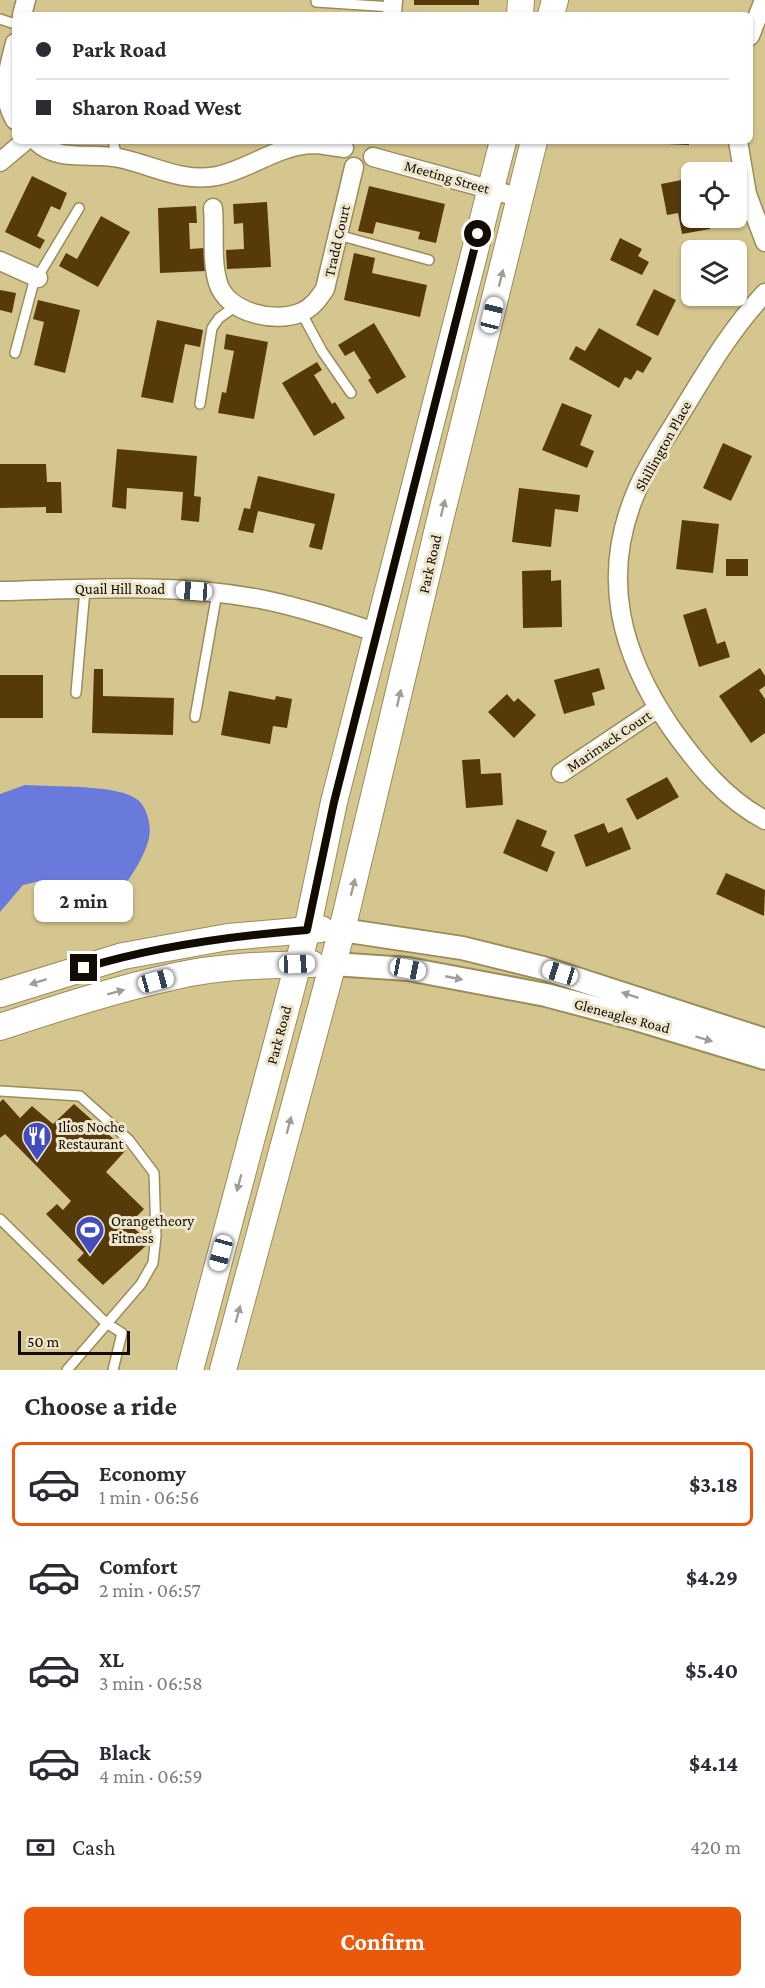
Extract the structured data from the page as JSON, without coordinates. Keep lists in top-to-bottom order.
{
  "streets": {
    "main road": ["Park Road"],
    "street": [
      "Meeting Street",
      "Tradd Court",
      "Shillington Place",
      "Quail Hill Road",
      "Marimack Court",
      "Gleneagles Road"
    ]
  },
  "crossings": [
    ["Meeting Street", "Park Road"],
    ["Shillington Place", "Marimack Court"],
    ["Park Road", "Quail Hill Road"],
    ["Park Road", "Gleneagles Road"]
  ],
  "places": {
    "restaurant": ["Ilios Noche Restaurant"],
    "sports": ["Orangetheory Fitness"]
  },
  "scale_bar": "50 m",
  "page": {
    "banner": ["Park Road", "Sharon Road West"],
    "bubble": "2 min",
    "scale": "50 m",
    "heading": "Choose a ride",
    "list": [
      {
        "name": "Economy",
        "note": "1 min · 06:56",
        "value": "$3.18"
      },
      {
        "name": "Comfort",
        "note": "2 min · 06:57",
        "value": "$4.29"
      },
      {
        "name": "XL",
        "note": "3 min · 06:58",
        "value": "$5.40"
      },
      {
        "name": "Black",
        "note": "4 min · 06:59",
        "value": "$4.14"
      }
    ],
    "pay": ["Cash", "420 m"],
    "buttons": "Confirm"
  }
}
